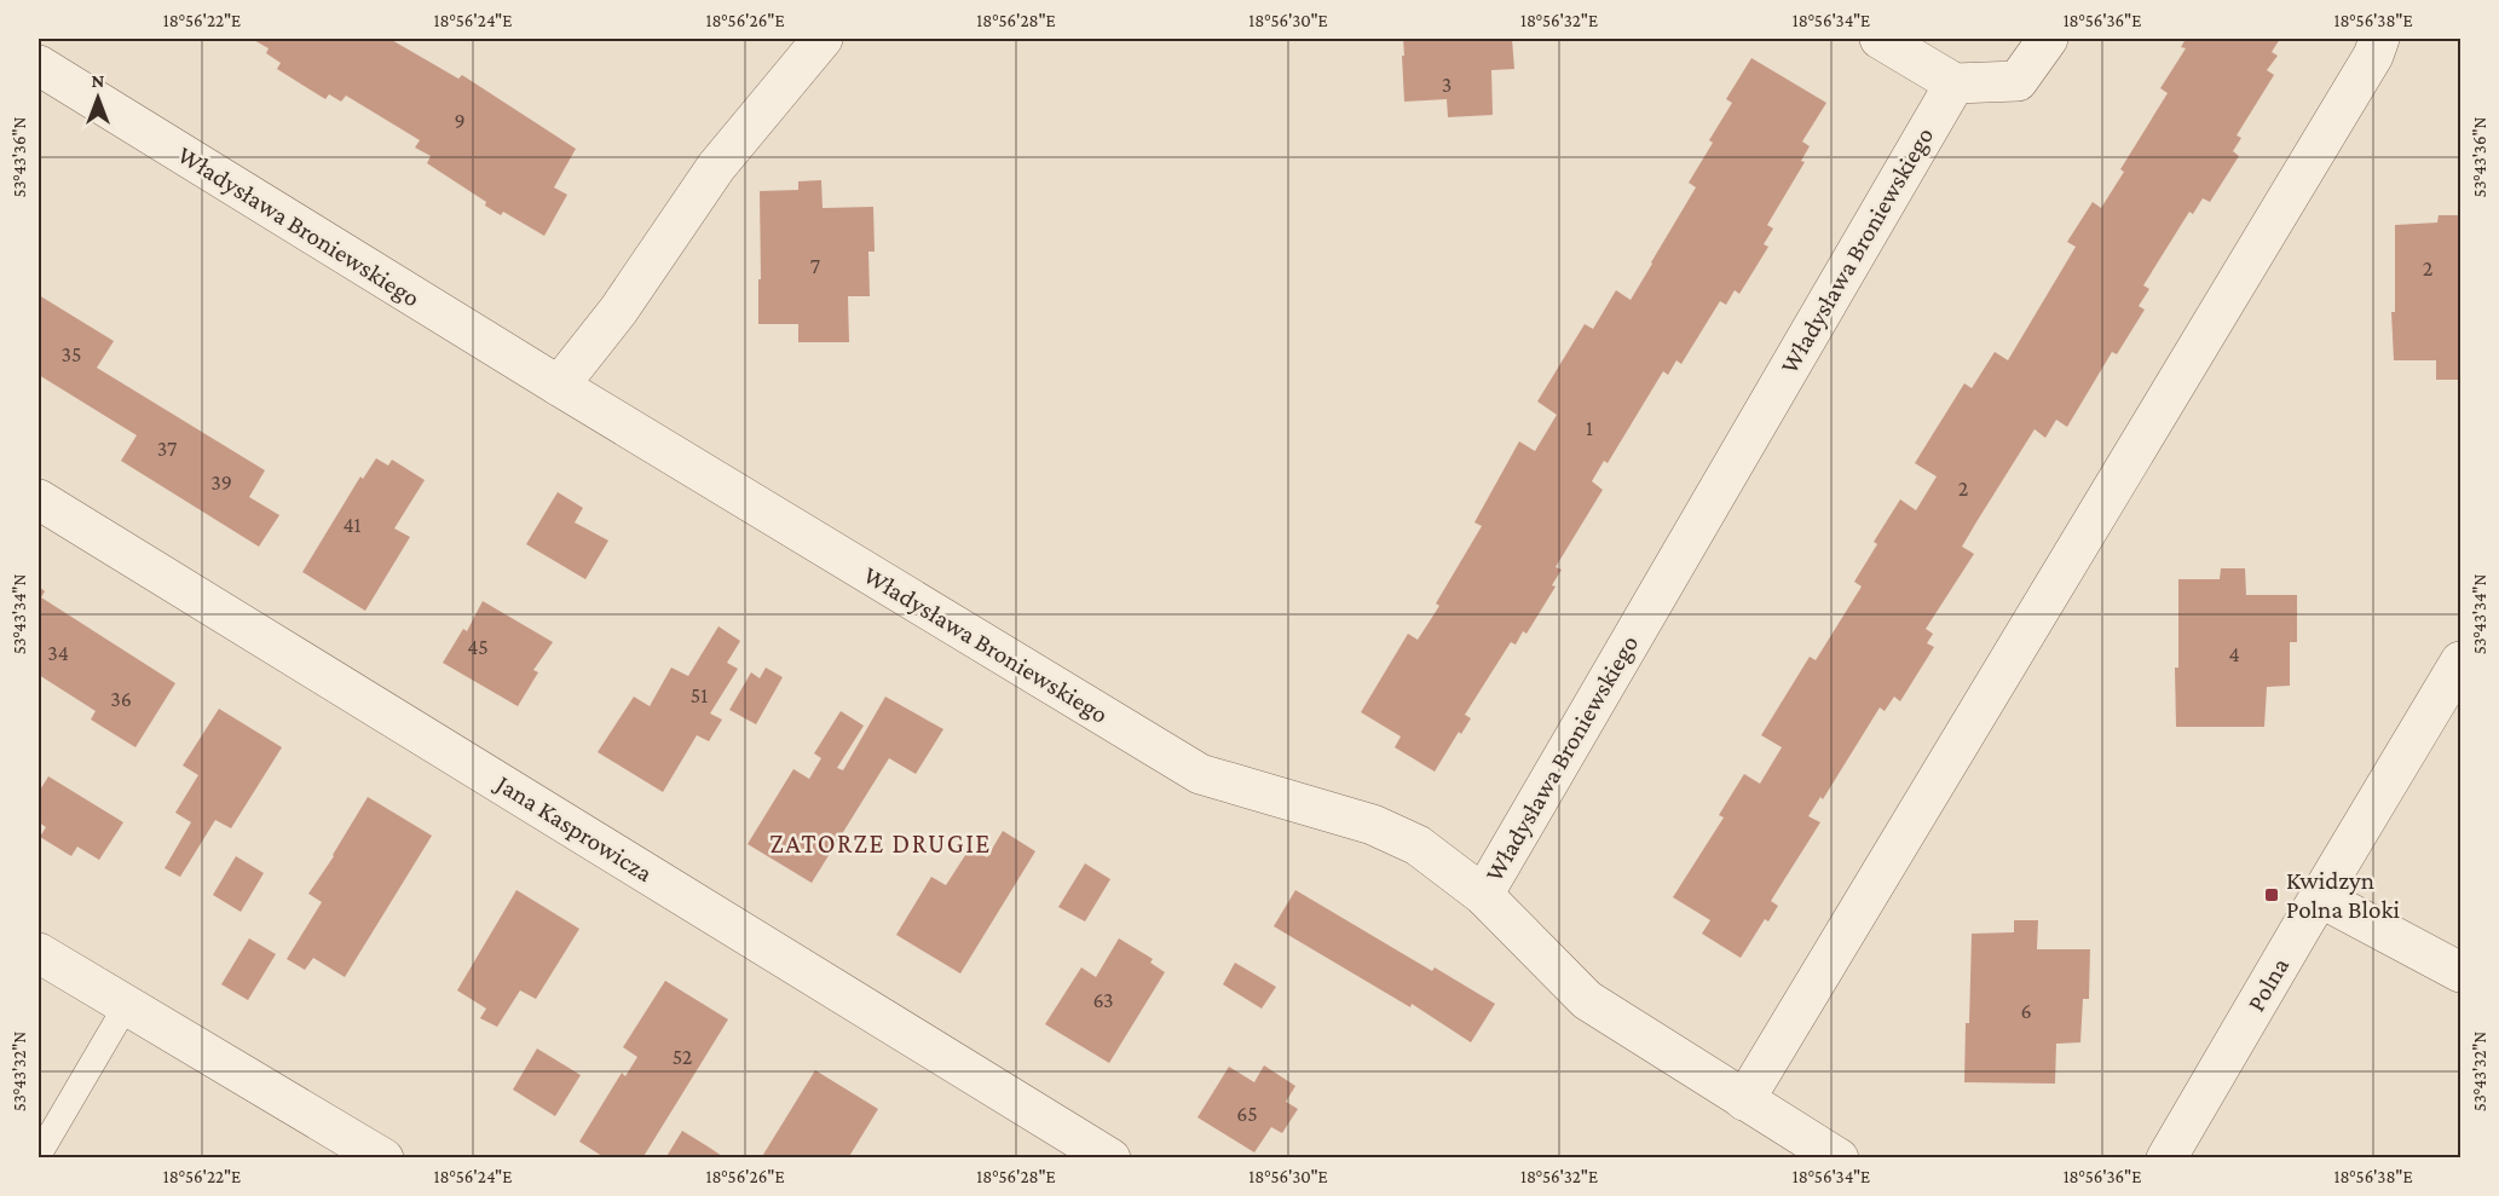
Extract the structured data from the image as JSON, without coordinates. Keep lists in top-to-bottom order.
{
  "streets": {
    "street": ["Władysława Broniewskiego", "Jana Kasprowicza", "Polna"]
  },
  "districts": ["ZATORZE DRUGIE"],
  "places": {
    "transit": ["Kwidzyn Polna Bloki"]
  },
  "house_numbers": [
    "3",
    "9",
    "7",
    "2",
    "35",
    "1",
    "37",
    "39",
    "2",
    "41",
    "45",
    "34",
    "4",
    "51",
    "36",
    "63",
    "6",
    "52",
    "65"
  ],
  "north": "top",
  "coordinates": [
    "18°56'22\"E",
    "18°56'24\"E",
    "18°56'26\"E",
    "18°56'28\"E",
    "18°56'30\"E",
    "18°56'32\"E",
    "18°56'34\"E",
    "18°56'36\"E",
    "18°56'38\"E",
    "53°43'36\"N",
    "53°43'34\"N",
    "53°43'32\"N"
  ]
}
